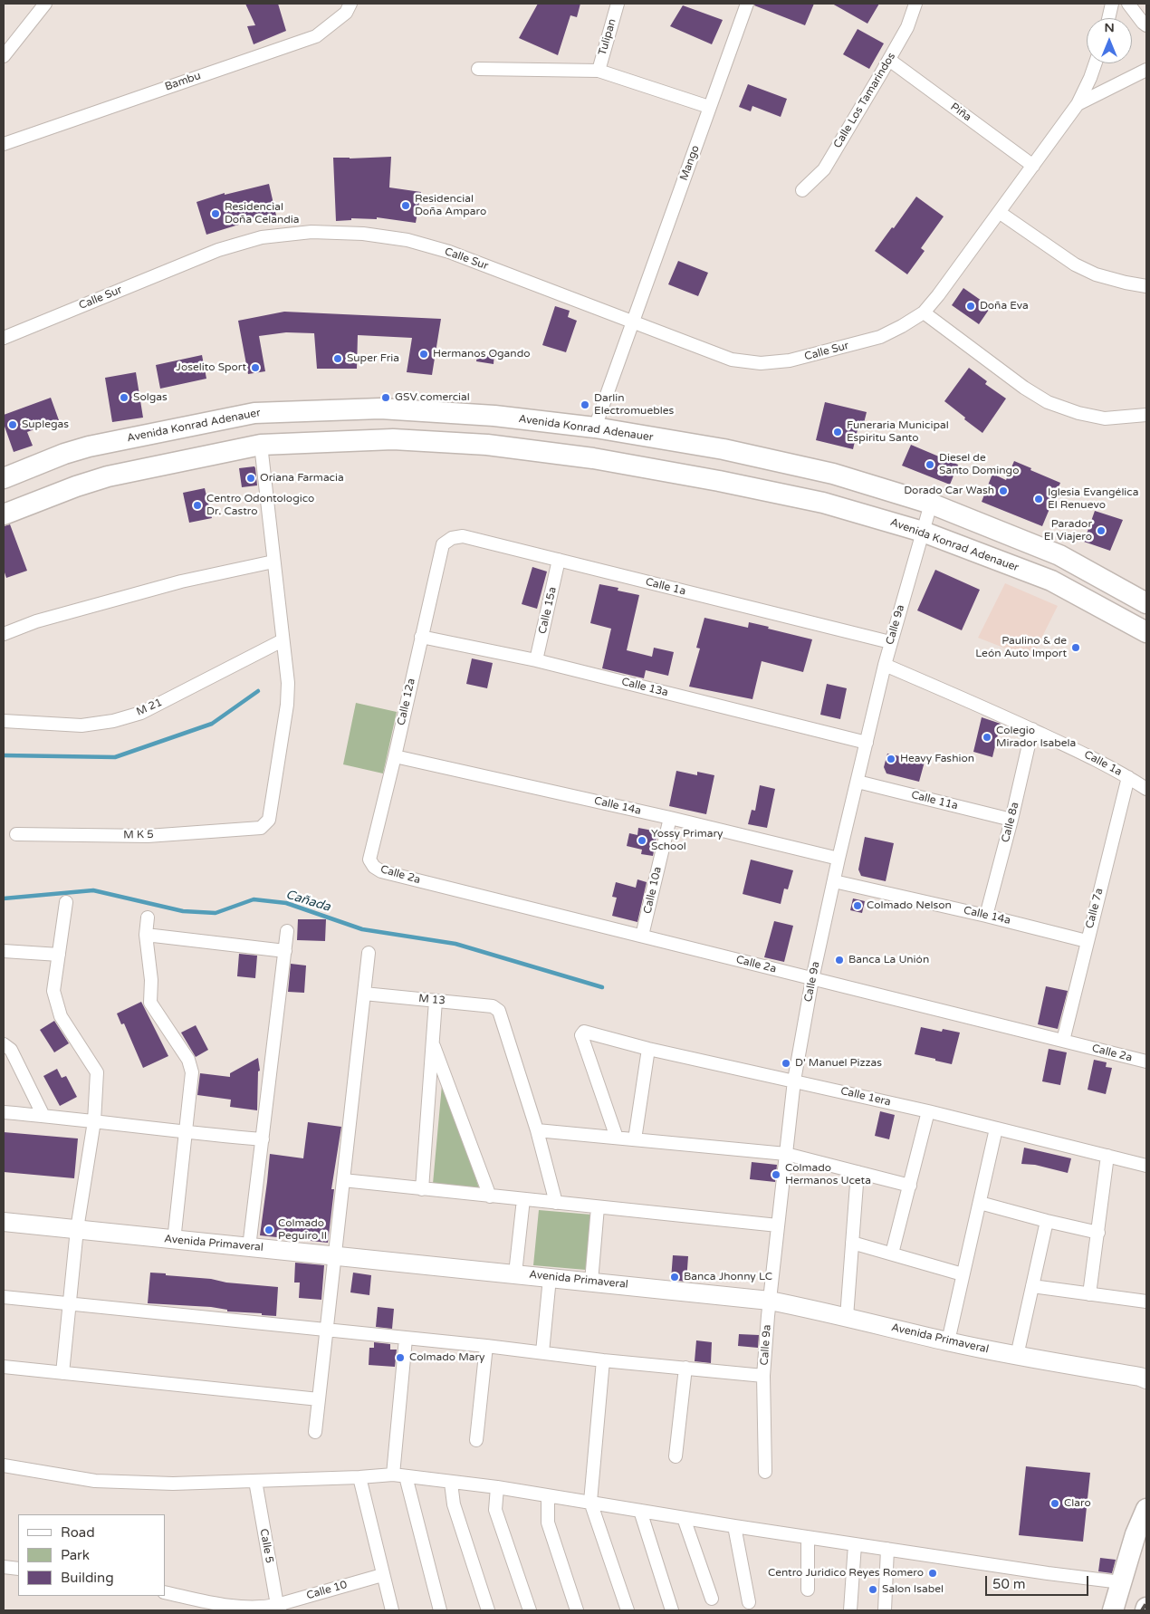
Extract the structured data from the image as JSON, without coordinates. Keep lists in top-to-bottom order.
{
  "streets": {
    "main road": ["Avenida Konrad Adenauer"],
    "street": [
      "Tulipan",
      "Bambu",
      "Calle Los Tamarindos",
      "Piña",
      "Mango",
      "Calle Sur",
      "Calle 1a",
      "Calle 15a",
      "Calle 9a",
      "Calle 13a",
      "Calle 12a",
      "M 21",
      "Calle 11a",
      "Calle 14a",
      "Calle 8a",
      "M K 5",
      "Calle 2a",
      "Calle 10a",
      "Calle 7a",
      "M 13",
      "Calle 1era",
      "Avenida Primaveral",
      "Calle 5",
      "Calle 10"
    ]
  },
  "crossings": [
    ["Calle Los Tamarindos", "Piña"],
    ["Mango", "Calle Sur"],
    ["Mango", "Avenida Konrad Adenauer"],
    ["Avenida Konrad Adenauer", "Calle 9a"],
    ["Calle 1a", "Calle 15a"],
    ["Calle 1a", "Calle 9a"],
    ["Calle 1a", "Calle 12a"],
    ["Calle 1a", "Calle 8a"],
    ["Calle 1a", "Calle 7a"],
    ["Calle 15a", "Calle 13a"],
    ["Calle 9a", "Calle 13a"],
    ["Calle 9a", "Calle 11a"],
    ["Calle 9a", "Calle 14a"],
    ["Calle 9a", "Calle 2a"],
    ["Calle 9a", "Calle 1era"],
    ["Calle 9a", "Avenida Primaveral"],
    ["Calle 13a", "Calle 12a"],
    ["Calle 12a", "Calle 14a"],
    ["Calle 12a", "Calle 2a"],
    ["M 21", "M K 5"],
    ["Calle 11a", "Calle 8a"],
    ["Calle 14a", "Calle 8a"],
    ["Calle 14a", "Calle 10a"],
    ["Calle 14a", "Calle 7a"],
    ["Calle 2a", "Calle 10a"],
    ["Calle 2a", "Calle 7a"],
    ["Calle 5", "Calle 10"]
  ],
  "water": ["Cañada"],
  "places": [
    "Residencial Doña Amparo",
    "Residencial Doña Celandia",
    "Doña Eva",
    "Hermanos Ogando",
    "Super Fria",
    "Joselito Sport",
    "Solgas",
    "GSV comercial",
    "Darlin Electromuebles",
    "Suplegas",
    "Funeraria Municipal Espiritu Santo",
    "Diesel de Santo Domingo",
    "Oriana Farmacia",
    "Dorado Car Wash",
    "Iglesia Evangélica El Renuevo",
    "Centro Odontologico Dr. Castro",
    "Parador El Viajero",
    "Paulino & de León Auto Import",
    "Colegio Mirador Isabela",
    "Heavy Fashion",
    "Yossy Primary School",
    "Colmado Nelson",
    "Banca La Unión",
    "D' Manuel Pizzas",
    "Colmado Hermanos Uceta",
    "Colmado Peguiro II",
    "Banca Jhonny LC",
    "Colmado Mary",
    "Claro",
    "Centro Juridico Reyes Romero",
    "Salon Isabel"
  ],
  "legend": ["Road", "Park", "Building"],
  "scale_bar": "50 m",
  "north": "top"
}
